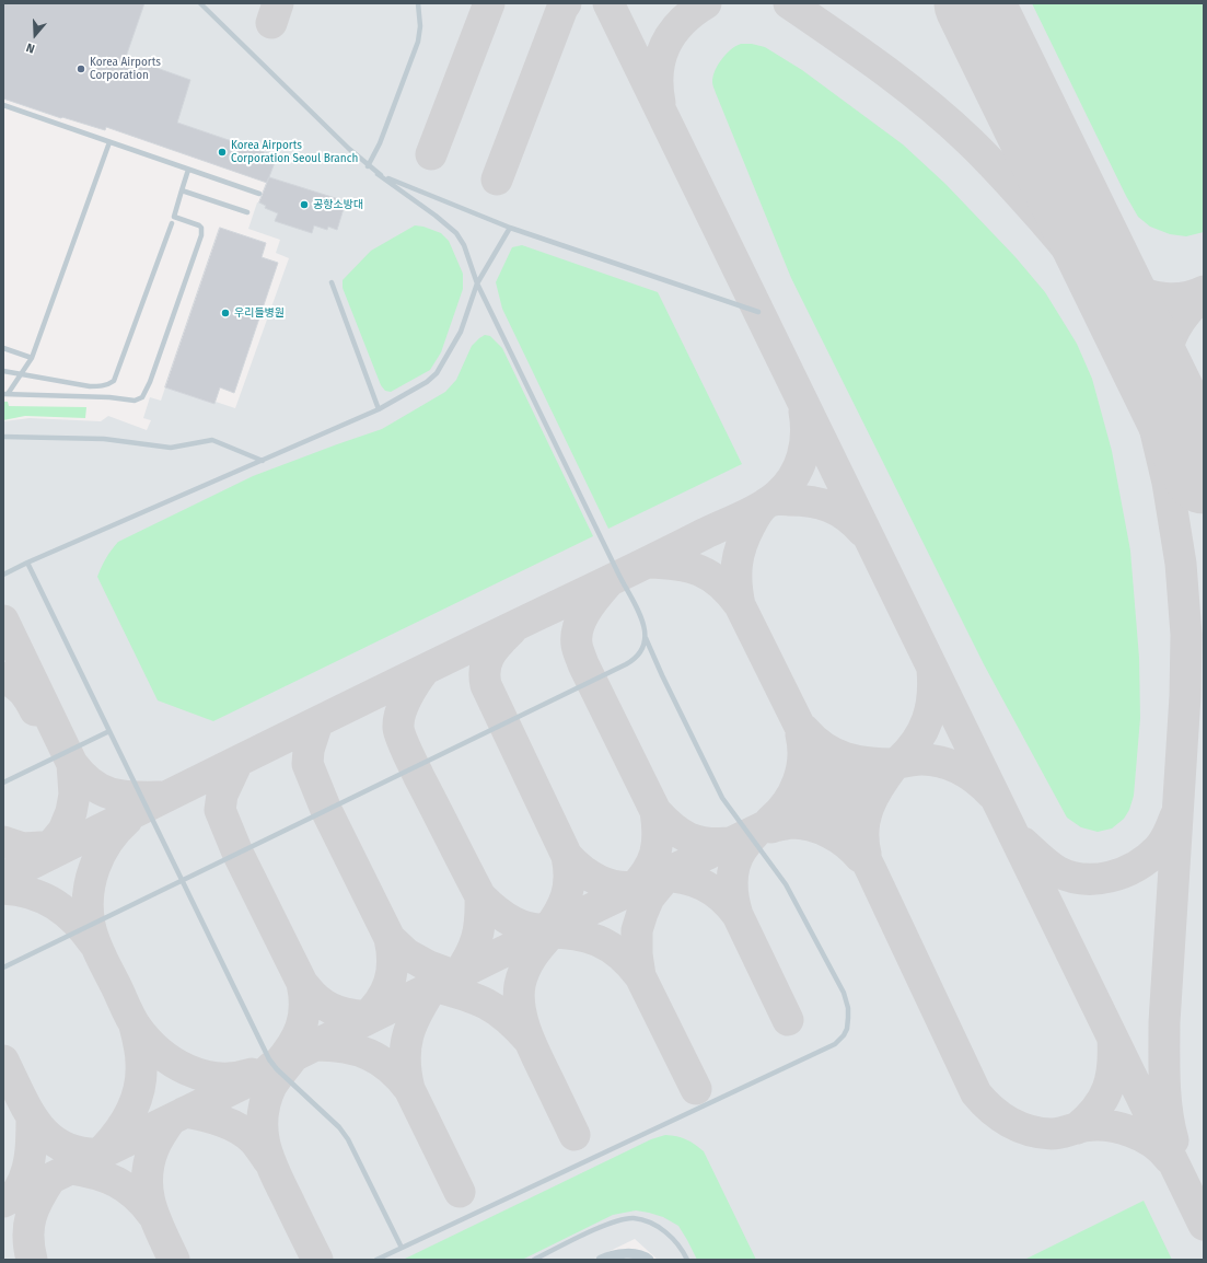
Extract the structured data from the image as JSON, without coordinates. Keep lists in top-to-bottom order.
{
  "places": [
    "Korea Airports Corporation",
    "Korea Airports Corporation Seoul Branch",
    "공항소방대",
    "우리들병원"
  ],
  "north": "bottom"
}
